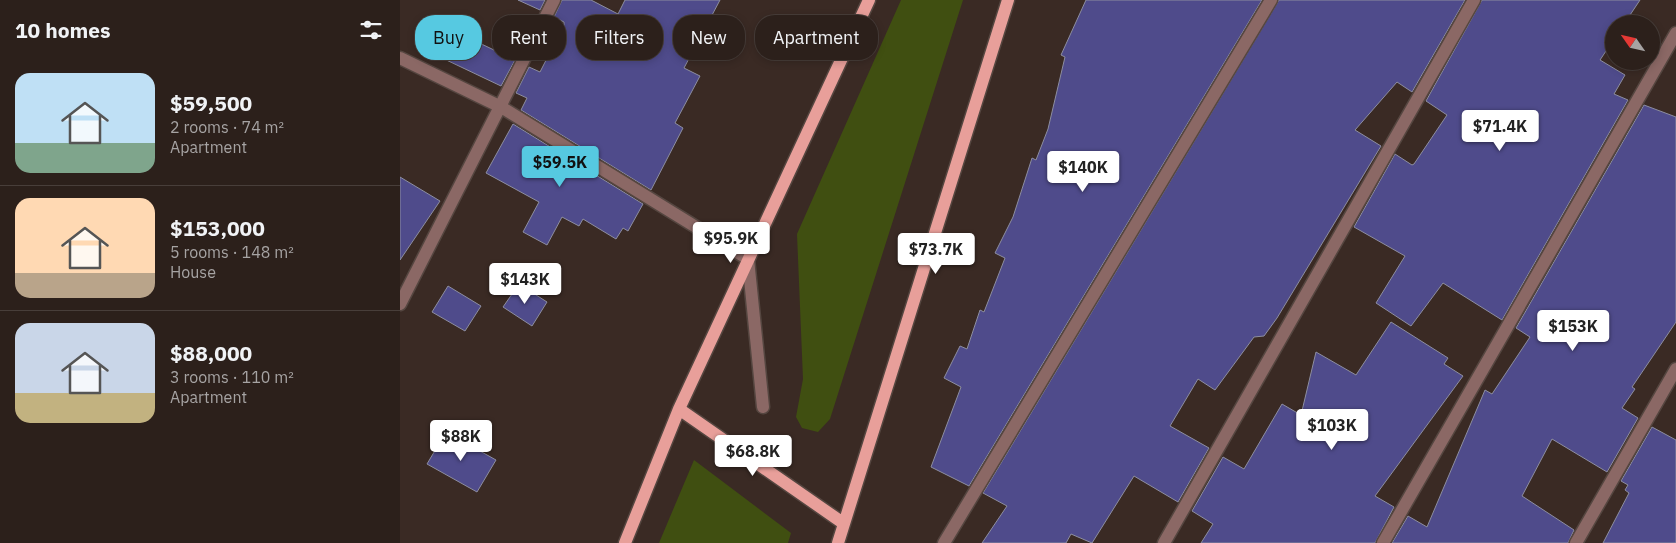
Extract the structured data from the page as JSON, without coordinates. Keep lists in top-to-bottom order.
{
  "north": "top left",
  "page": {
    "heading": "10 homes",
    "chip": [
      "Buy",
      "Rent",
      "Filters",
      "New",
      "Apartment"
    ],
    "list": [
      {
        "name": "$59,500",
        "note": "2 rooms · 74 m² · Apartment"
      },
      {
        "name": "$153,000",
        "note": "5 rooms · 148 m² · House"
      },
      {
        "name": "$88,000",
        "note": "3 rooms · 110 m² · Apartment"
      }
    ],
    "price": [
      "$71.4K",
      "$59.5K",
      "$140K",
      "$95.9K",
      "$73.7K",
      "$143K",
      "$153K",
      "$103K",
      "$88K",
      "$68.8K"
    ]
  }
}
